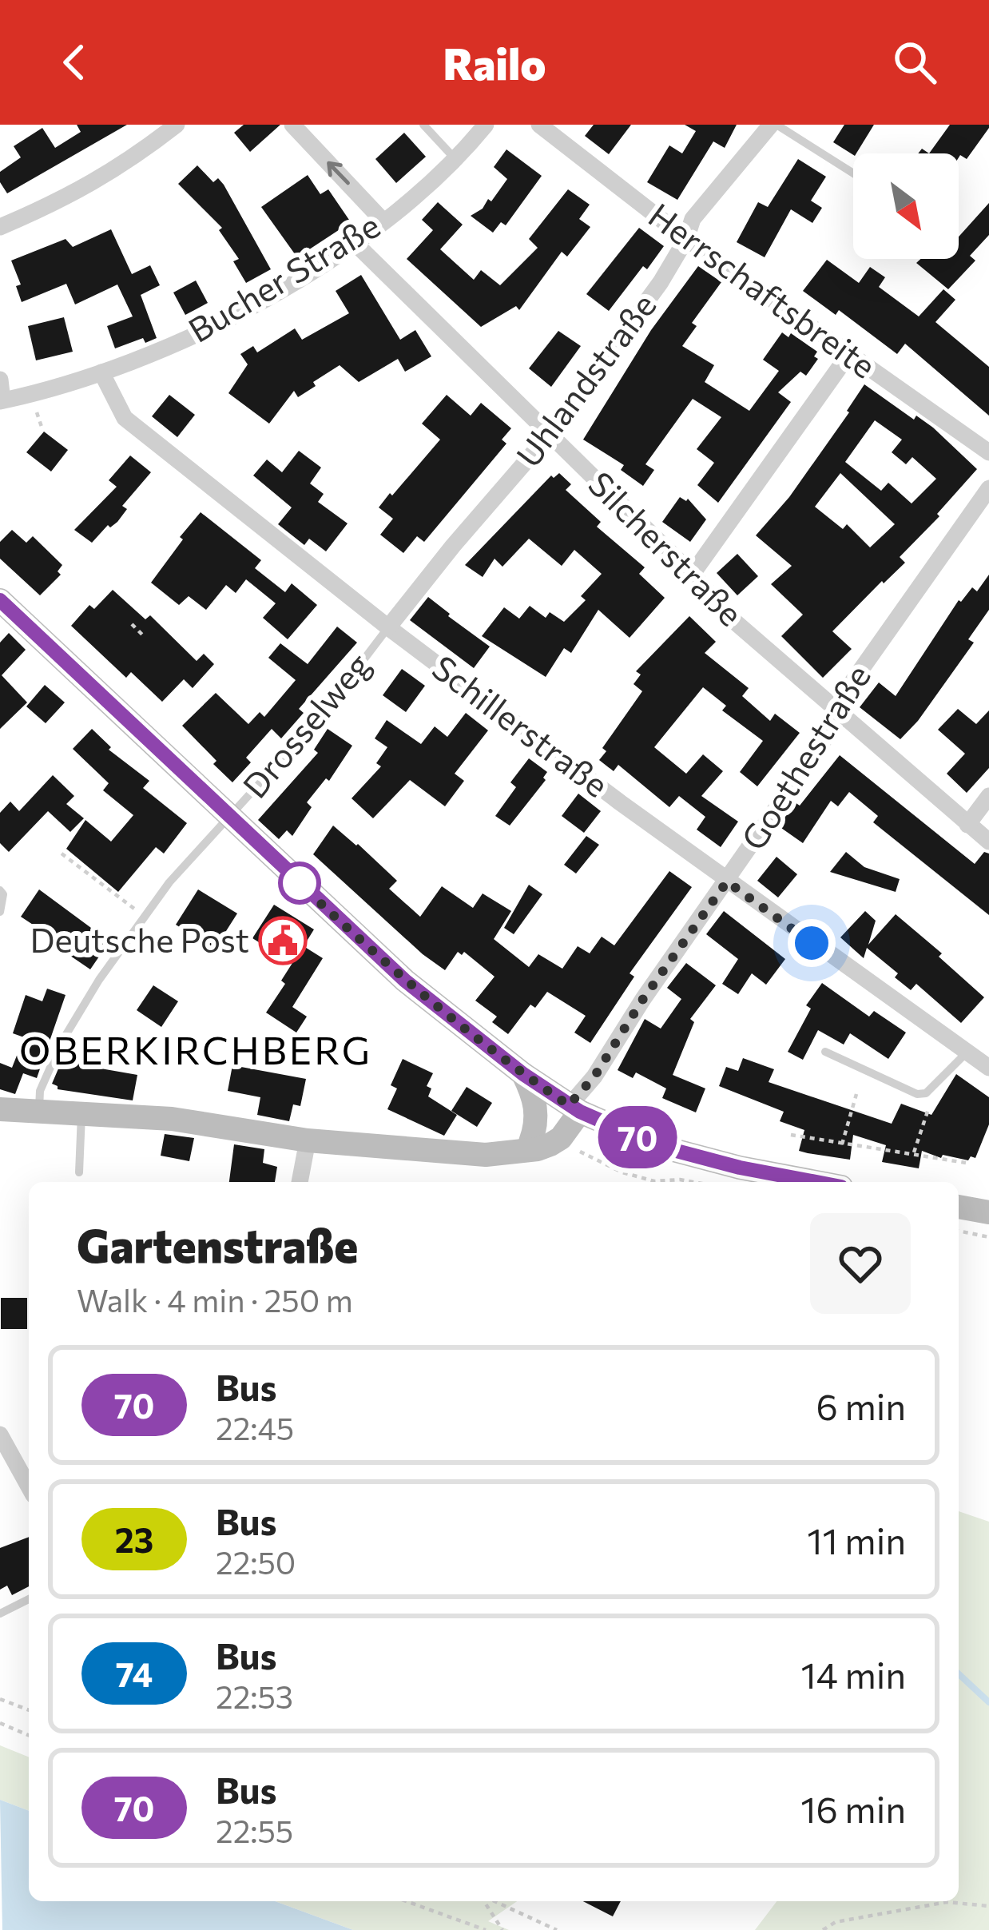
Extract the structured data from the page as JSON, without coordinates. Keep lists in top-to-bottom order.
{
  "streets": {
    "street": [
      "Bucher Straße",
      "Herrschaftsbreite",
      "Uhlandstraße",
      "Silcherstraße",
      "Schillerstraße",
      "Goethestraße"
    ],
    "lane": ["Drosselweg"]
  },
  "crossings": [
    ["Bucher Straße", "Silcherstraße"],
    ["Bucher Straße", "Schillerstraße"],
    ["Herrschaftsbreite", "Uhlandstraße"],
    ["Uhlandstraße", "Silcherstraße"],
    ["Uhlandstraße", "Drosselweg"],
    ["Uhlandstraße", "Schillerstraße"],
    ["Silcherstraße", "Goethestraße"],
    ["Drosselweg", "Schillerstraße"],
    ["Schillerstraße", "Goethestraße"]
  ],
  "districts": ["OBERKIRCHBERG"],
  "places": {
    "public building": ["Deutsche Post"]
  },
  "lines": ["bus line 70"],
  "north": "bottom right",
  "page": {
    "header": "Railo",
    "on_map": "70",
    "heading": ["Gartenstraße", "Walk · 4 min · 250 m"],
    "list": [
      {
        "mark": "70",
        "name": "Bus",
        "note": "22:45",
        "value": "6 min"
      },
      {
        "mark": "23",
        "name": "Bus",
        "note": "22:50",
        "value": "11 min"
      },
      {
        "mark": "74",
        "name": "Bus",
        "note": "22:53",
        "value": "14 min"
      },
      {
        "mark": "70",
        "name": "Bus",
        "note": "22:55",
        "value": "16 min"
      }
    ]
  }
}
